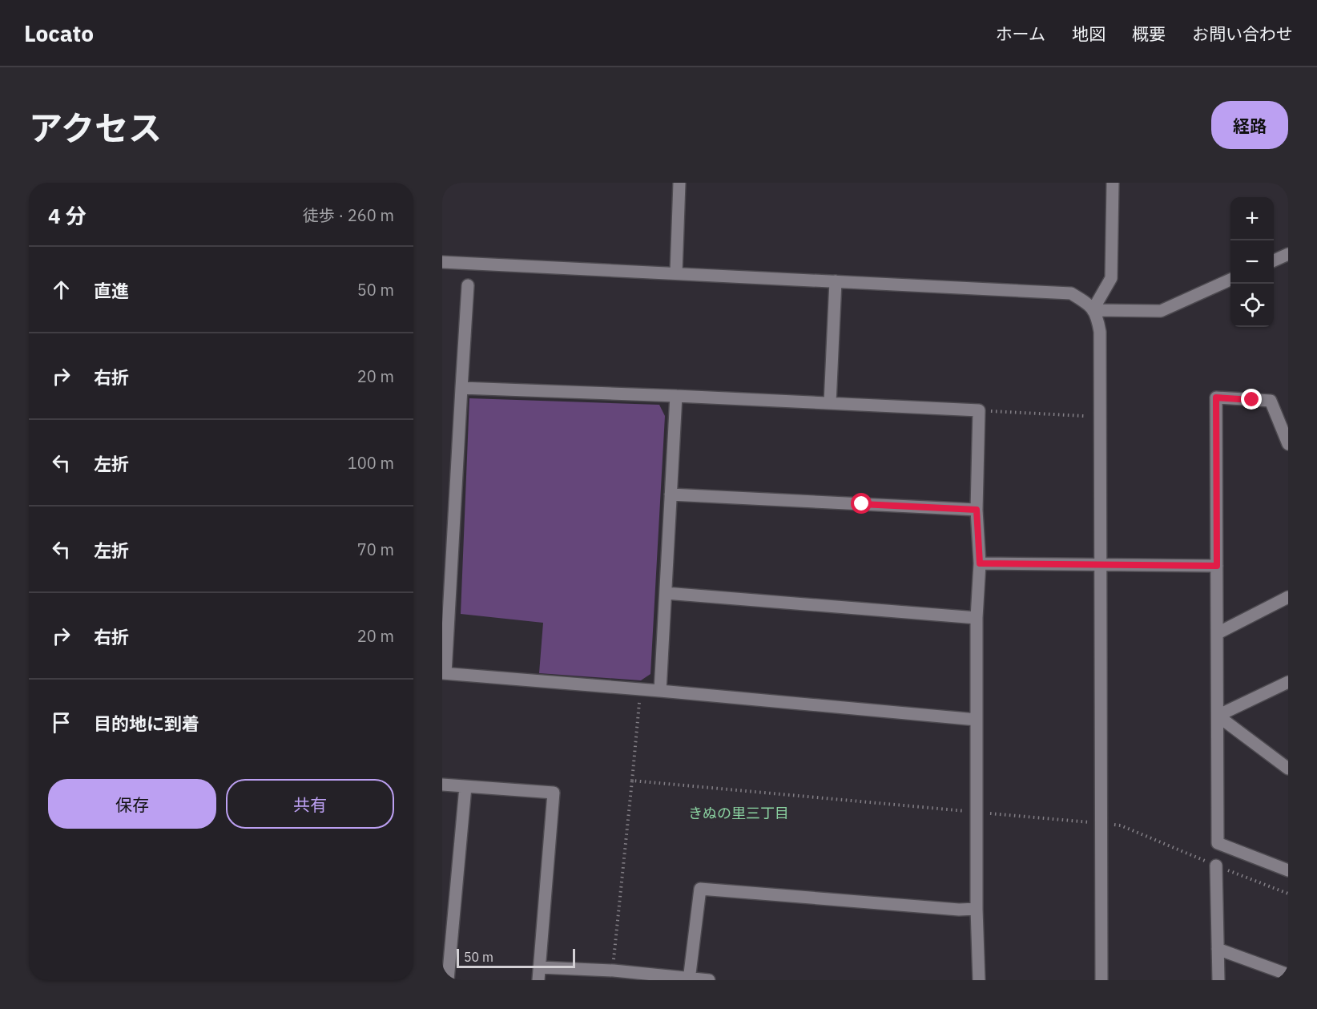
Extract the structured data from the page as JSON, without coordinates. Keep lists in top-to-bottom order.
{
  "districts": ["きぬの里三丁目"],
  "scale_bar": "50 m",
  "page": {
    "header": "Locato",
    "nav": [
      "ホーム",
      "地図",
      "概要",
      "お問い合わせ"
    ],
    "title": "アクセス",
    "buttons": [
      "経路",
      ["保存", "共有"]
    ],
    "heading": ["4 分", "徒歩 · 260 m"],
    "map_buttons": ["+", "−"],
    "list": [
      ["直進", "50 m"],
      ["右折", "20 m"],
      ["左折", "100 m"],
      ["左折", "70 m"],
      ["右折", "20 m"],
      "目的地に到着"
    ],
    "scale": "50 m"
  }
}
